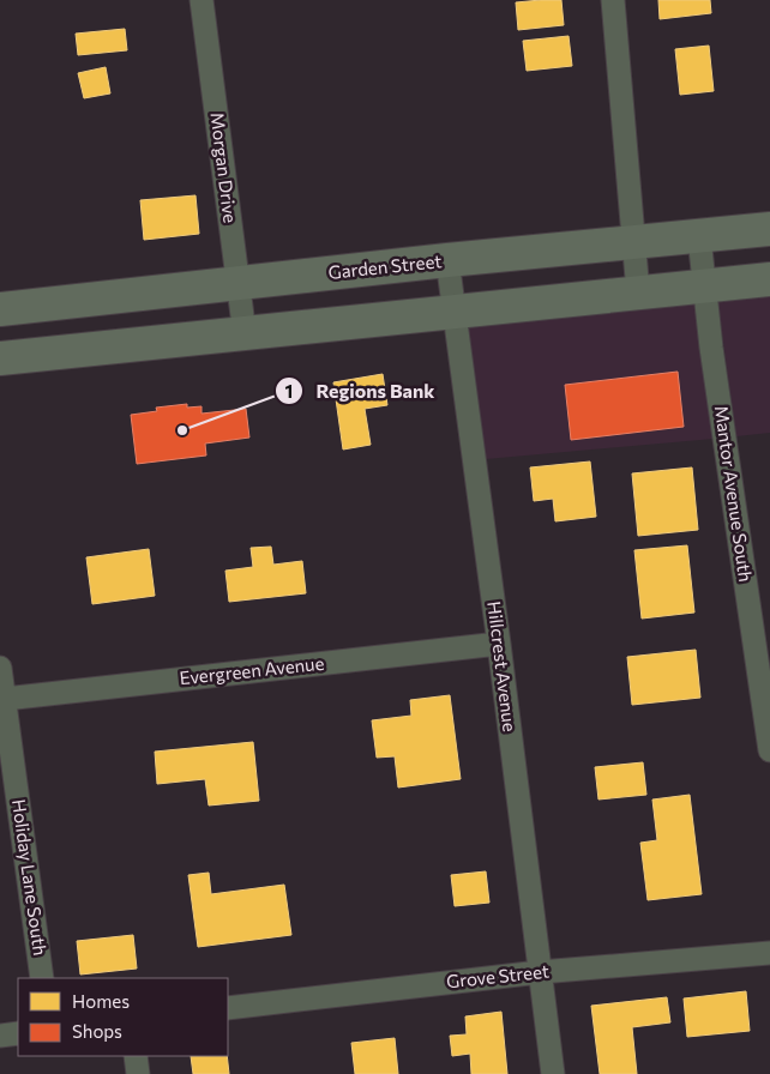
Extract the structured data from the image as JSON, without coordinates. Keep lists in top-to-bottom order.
{
  "streets": {
    "main road": ["Garden Street"],
    "street": [
      "Morgan Drive",
      "Mantor Avenue South",
      "Hillcrest Avenue",
      "Evergreen Avenue",
      "Holiday Lane South",
      "Grove Street"
    ]
  },
  "crossings": [
    ["Morgan Drive", "Garden Street"],
    ["Garden Street", "Mantor Avenue South"],
    ["Garden Street", "Hillcrest Avenue"],
    ["Hillcrest Avenue", "Evergreen Avenue"],
    ["Hillcrest Avenue", "Grove Street"],
    ["Evergreen Avenue", "Holiday Lane South"]
  ],
  "places": ["Regions Bank"],
  "legend": ["Homes", "Shops"]
}
